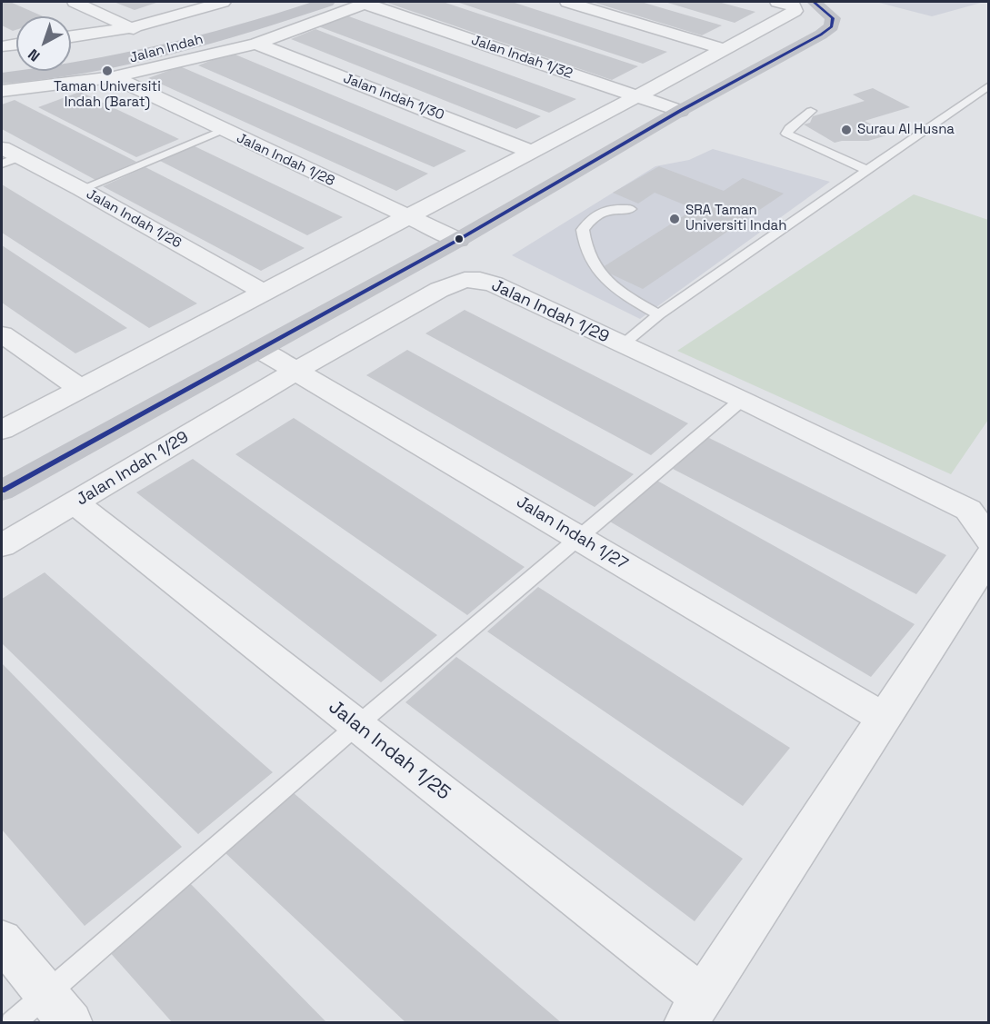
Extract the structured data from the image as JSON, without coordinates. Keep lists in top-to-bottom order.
{
  "streets": {
    "street": [
      "Jalan Indah",
      "Jalan Indah 1/32",
      "Jalan Indah 1/30",
      "Jalan Indah 1/28",
      "Jalan Indah 1/26",
      "Jalan Indah 1/29",
      "Jalan Indah 1/27",
      "Jalan Indah 1/25"
    ]
  },
  "crossings": [
    ["Jalan Indah 1/29", "Jalan Indah 1/27"],
    ["Jalan Indah 1/29", "Jalan Indah 1/25"]
  ],
  "places": ["Taman Universiti Indah (Barat)", "Surau Al Husna", "SRA Taman Universiti Indah"],
  "north": "bottom left"
}
